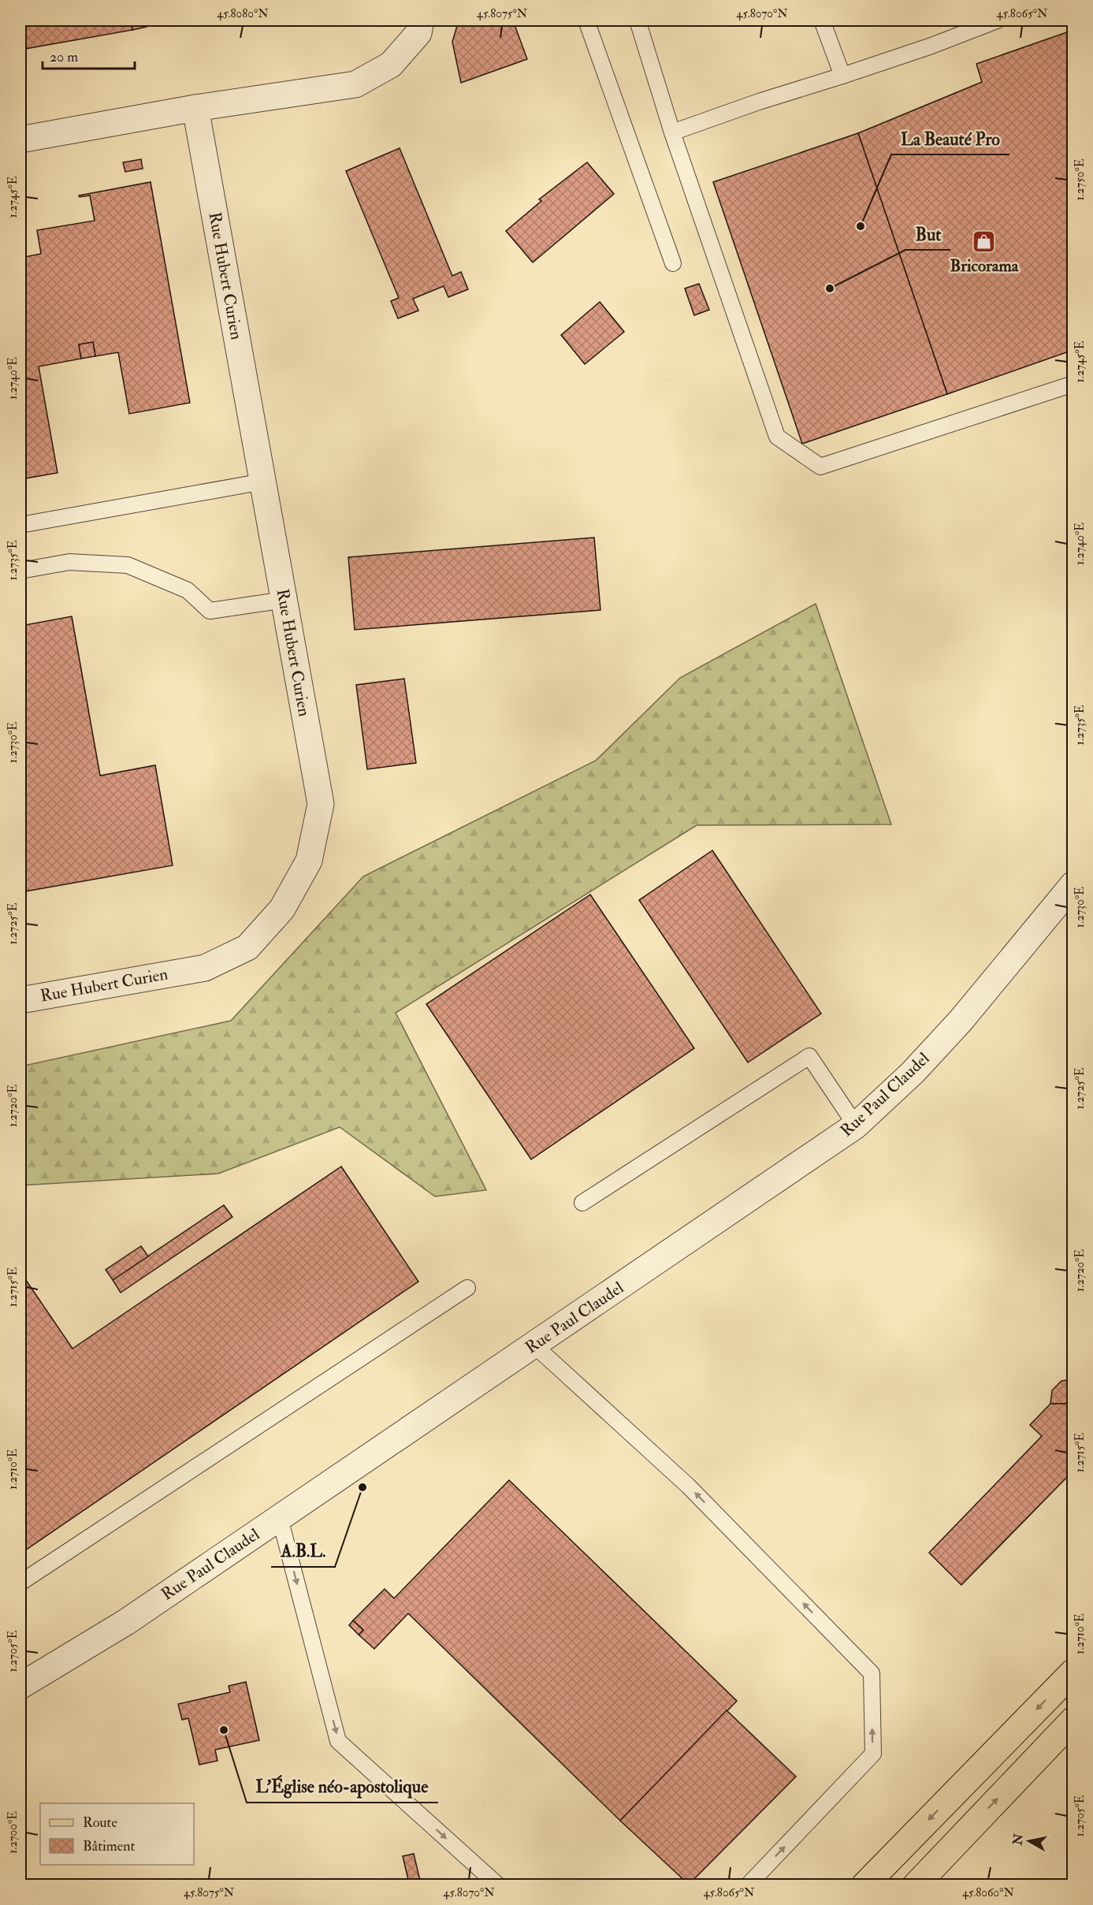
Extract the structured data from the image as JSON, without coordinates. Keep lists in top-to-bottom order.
{
  "streets": {
    "street": ["Rue Hubert Curien", "Rue Paul Claudel"]
  },
  "places": {
    "other": [
      "La Beauté Pro",
      "But",
      "A.B.L.",
      "L’Église néo-apostolique"
    ],
    "shop": ["Bricorama"]
  },
  "legend": ["Route", "Bâtiment"],
  "scale_bar": "20 m",
  "north": "left",
  "coordinates": [
    "45.8080°N",
    "45.8075°N",
    "45.8070°N",
    "45.8065°N",
    "1.2750°E",
    "1.2745°E",
    "1.2740°E",
    "1.2735°E",
    "1.2730°E",
    "1.2725°E",
    "1.2720°E",
    "1.2715°E",
    "1.2710°E",
    "1.2705°E",
    "1.2700°E",
    "45.8060°N"
  ]
}
